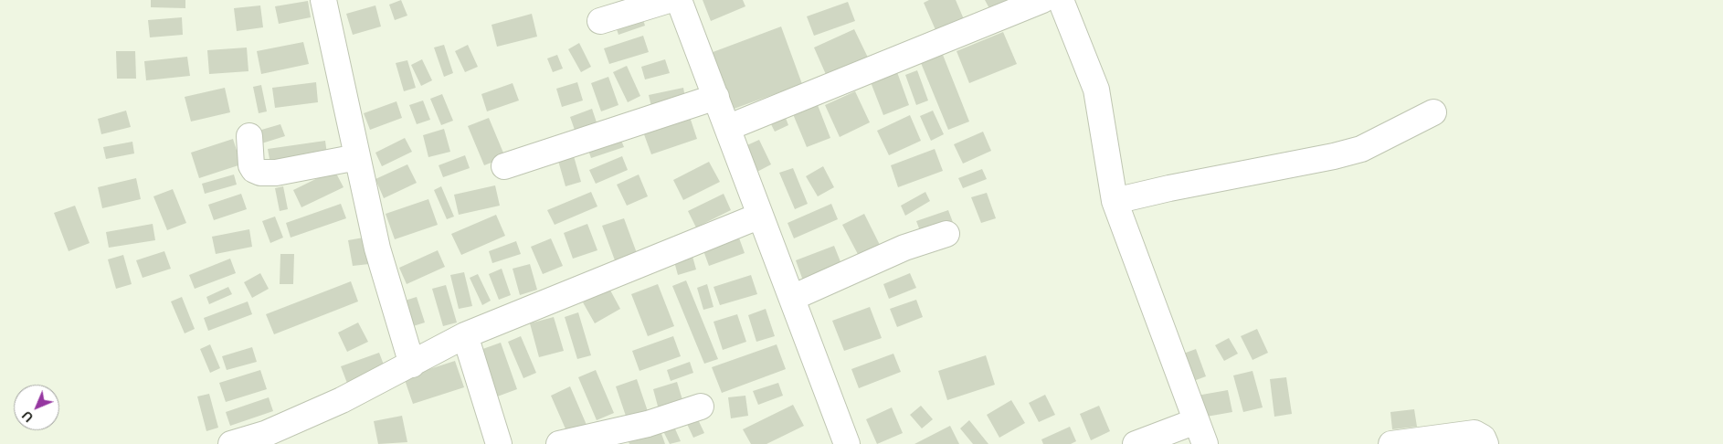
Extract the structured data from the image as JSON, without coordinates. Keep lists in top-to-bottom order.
{
  "north": "bottom left"
}
